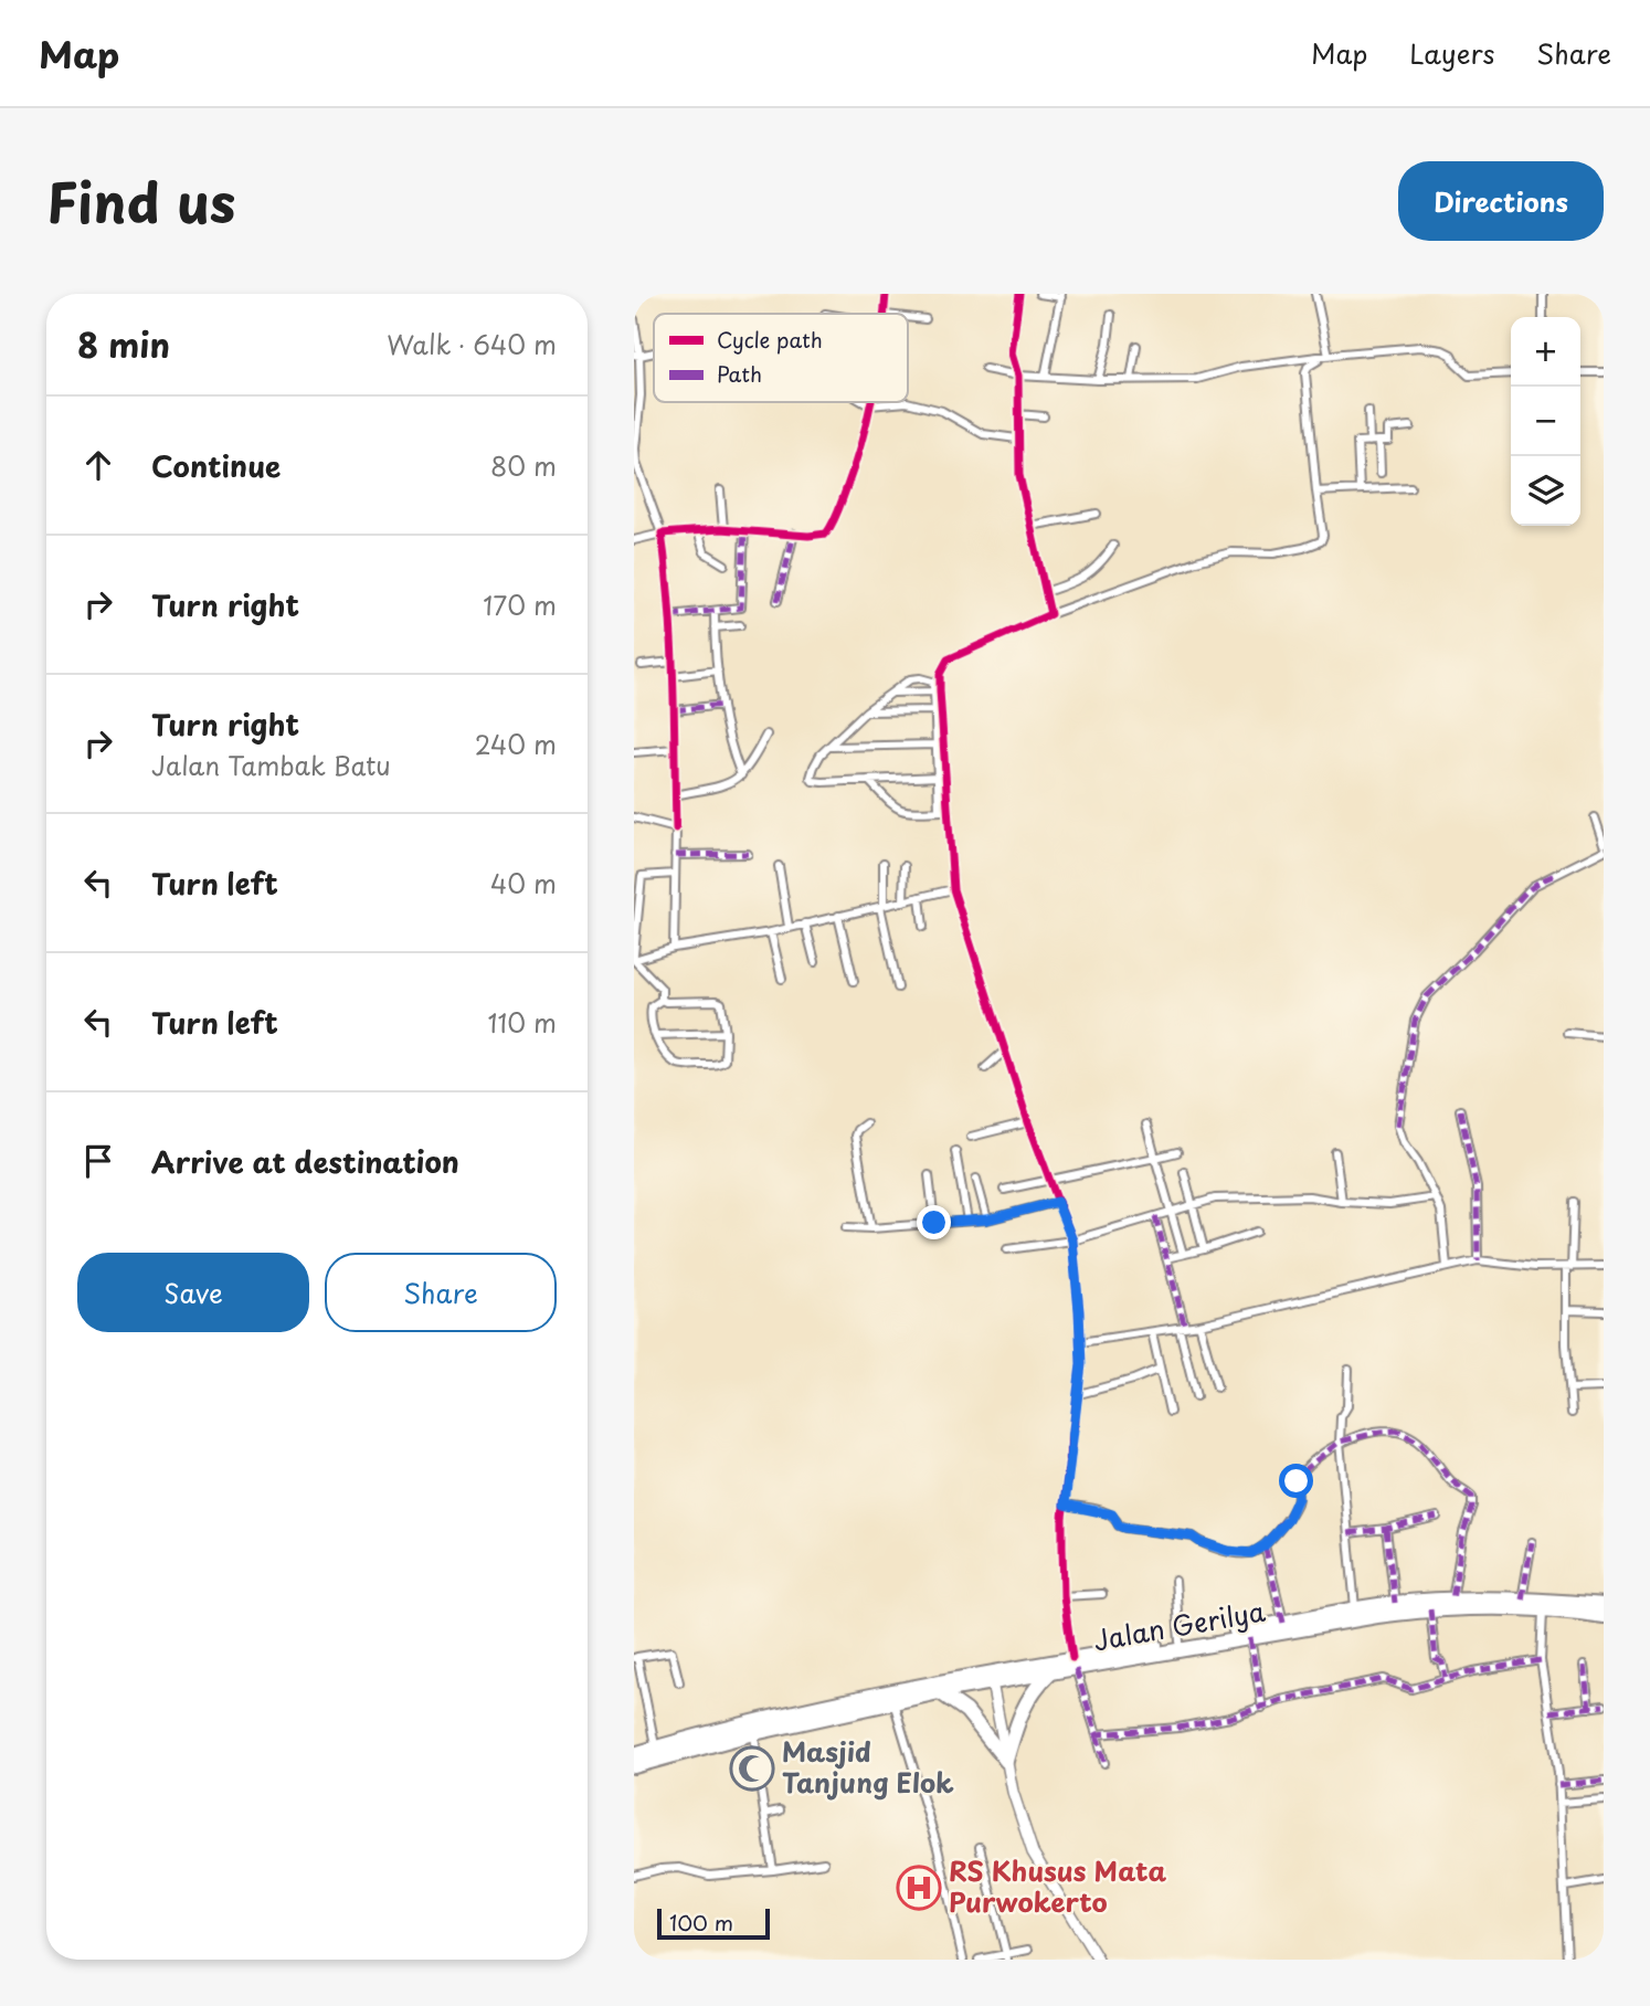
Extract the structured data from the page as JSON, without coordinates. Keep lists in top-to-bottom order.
{
  "streets": {
    "highway": ["Jalan Gerilya"]
  },
  "places": {
    "mosque": ["Masjid Tanjung Elok"],
    "hospital": ["RS Khusus Mata Purwokerto"]
  },
  "legend": ["Cycle path", "Path"],
  "scale_bar": "100 m",
  "page": {
    "header": "Map",
    "nav": ["Map", "Layers", "Share"],
    "title": "Find us",
    "buttons": [
      "Directions",
      ["Save", "Share"]
    ],
    "heading": ["8 min", "Walk · 640 m"],
    "map_buttons": ["+", "−"],
    "list": [
      ["Continue", "80 m"],
      ["Turn right", "170 m"],
      ["Turn right", "Jalan Tambak Batu", "240 m"],
      ["Turn left", "40 m"],
      ["Turn left", "110 m"],
      "Arrive at destination"
    ],
    "scale": "100 m"
  }
}
